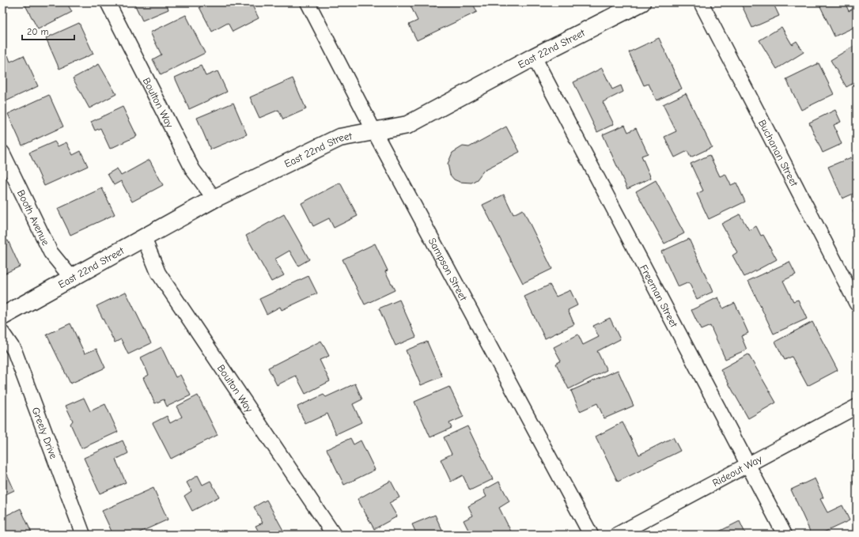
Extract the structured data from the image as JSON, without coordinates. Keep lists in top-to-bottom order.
{
  "streets": {
    "street": [
      "East 22nd Street",
      "Boulton Way",
      "Buchanan Street",
      "Booth Avenue",
      "Sampson Street",
      "Freeman Street",
      "Greely Drive",
      "Rideout Way"
    ]
  },
  "crossings": [
    ["East 22nd Street", "Boulton Way"],
    ["East 22nd Street", "Booth Avenue"],
    ["East 22nd Street", "Sampson Street"],
    ["East 22nd Street", "Freeman Street"],
    ["Freeman Street", "Rideout Way"]
  ],
  "scale_bar": "20 m"
}
